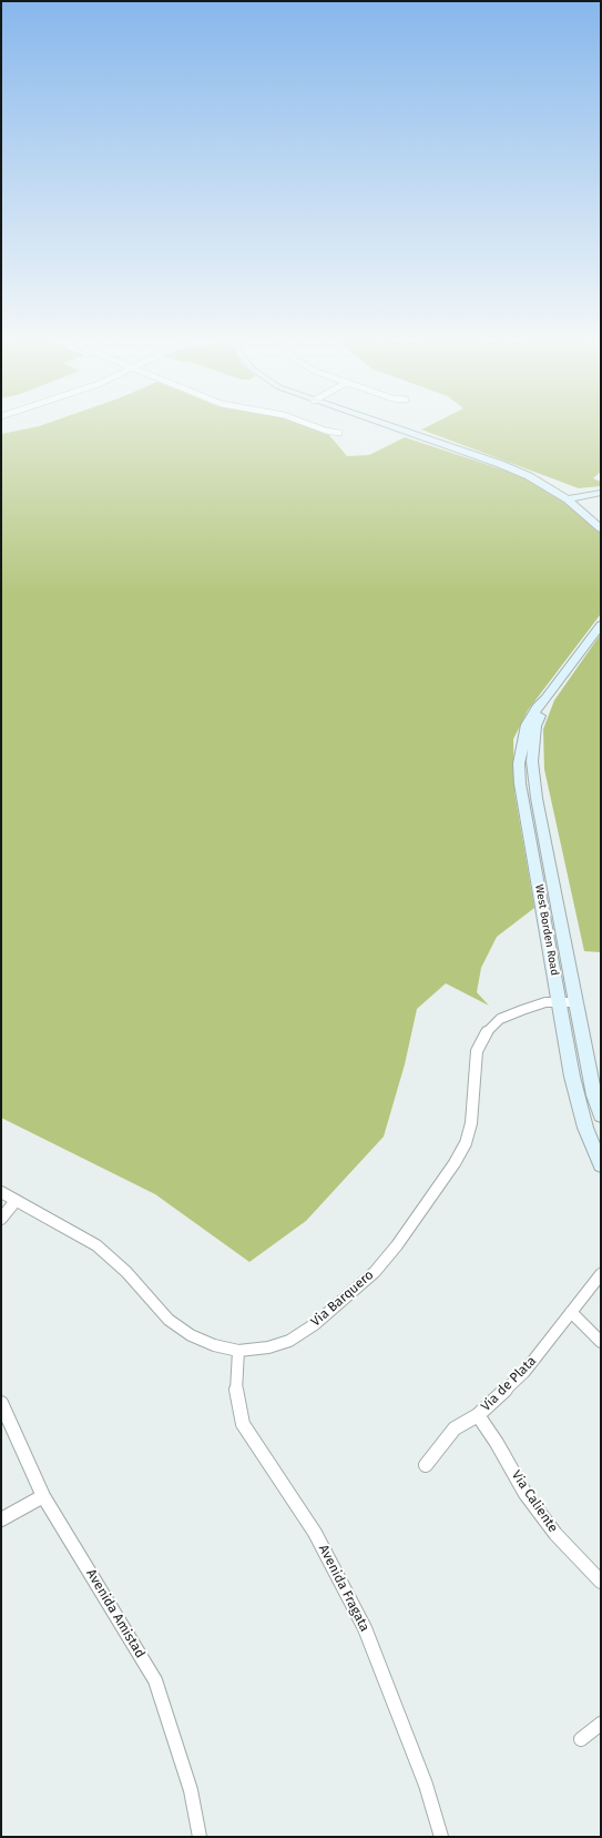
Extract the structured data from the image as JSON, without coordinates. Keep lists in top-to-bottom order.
{
  "streets": {
    "main road": ["West Borden Road"],
    "street": [
      "Via Barquero",
      "Via de Plata",
      "Via Caliente",
      "Avenida Fragata",
      "Avenida Amistad"
    ]
  },
  "crossings": [
    ["West Borden Road", "Via Barquero"],
    ["Via Barquero", "Avenida Fragata"],
    ["Via de Plata", "Via Caliente"]
  ]
}
